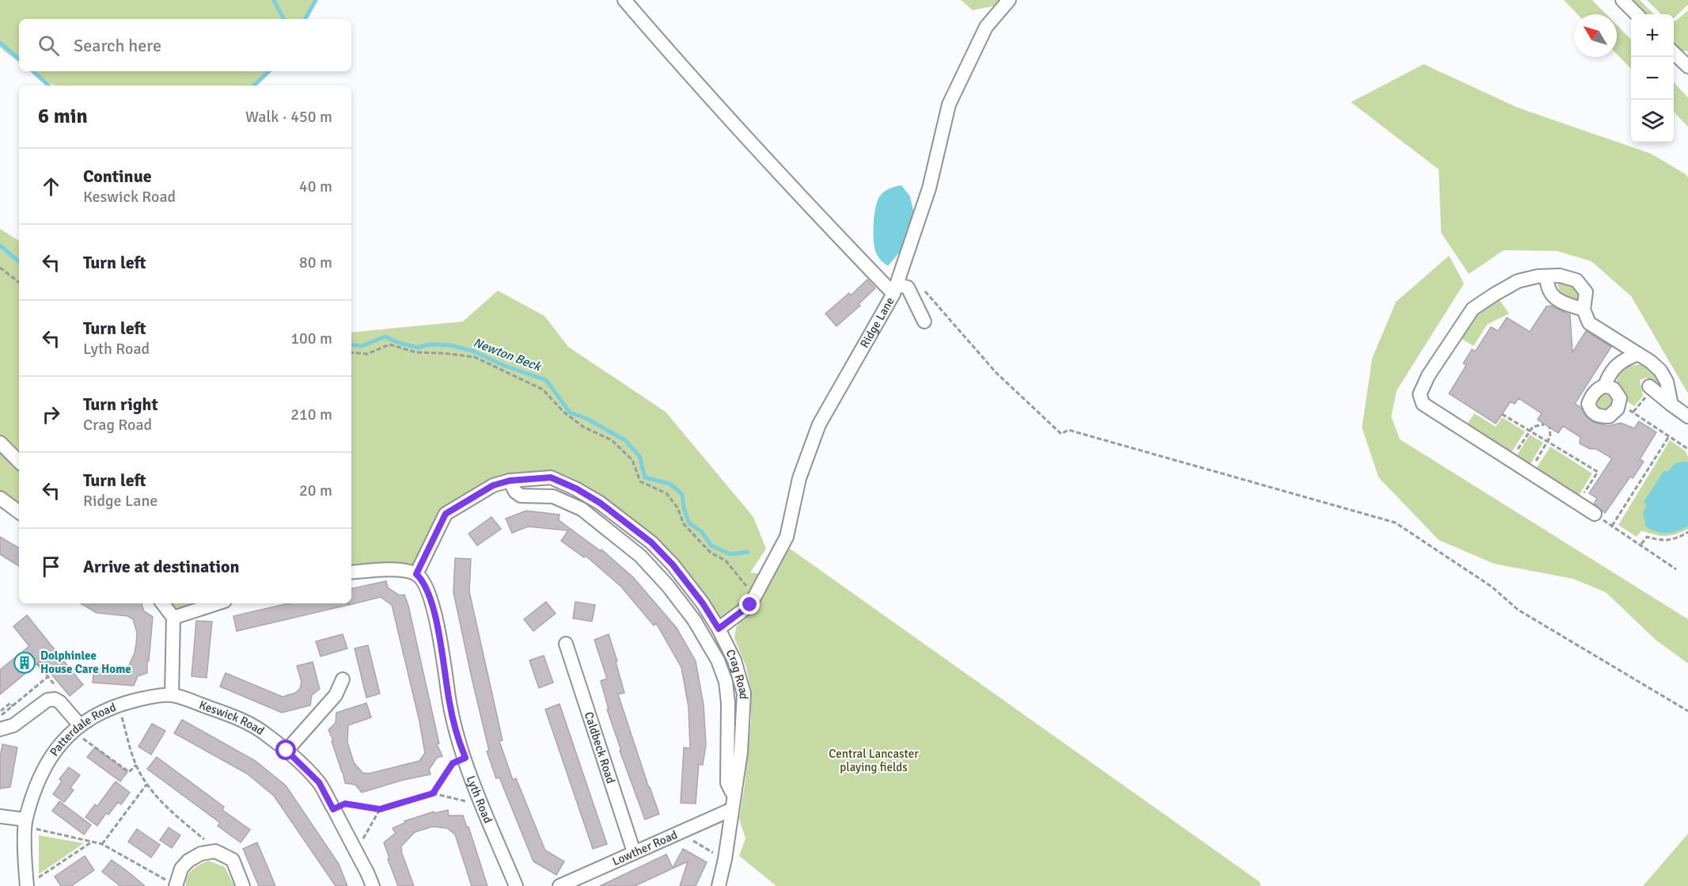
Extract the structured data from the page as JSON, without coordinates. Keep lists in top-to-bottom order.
{
  "streets": {
    "street": [
      "Ridge Lane",
      "Crag Road",
      "Keswick Road",
      "Patterdale Road",
      "Caldbeck Road",
      "Lyth Road",
      "Lowther Road"
    ]
  },
  "crossings": [
    ["Ridge Lane", "Crag Road"],
    ["Crag Road", "Lyth Road"],
    ["Crag Road", "Lowther Road"],
    ["Keswick Road", "Patterdale Road"],
    ["Caldbeck Road", "Lowther Road"]
  ],
  "water": ["Newton Beck"],
  "parks": ["Central Lancaster playing fields"],
  "places": {
    "building": ["Dolphinlee House Care Home"]
  },
  "north": "top left",
  "page": {
    "map_buttons": ["+", "−"],
    "search": "Search here",
    "heading": ["6 min", "Walk · 450 m"],
    "list": [
      ["Continue", "Keswick Road", "40 m"],
      ["Turn left", "80 m"],
      ["Turn left", "Lyth Road", "100 m"],
      ["Turn right", "Crag Road", "210 m"],
      ["Turn left", "Ridge Lane", "20 m"],
      "Arrive at destination"
    ]
  }
}
